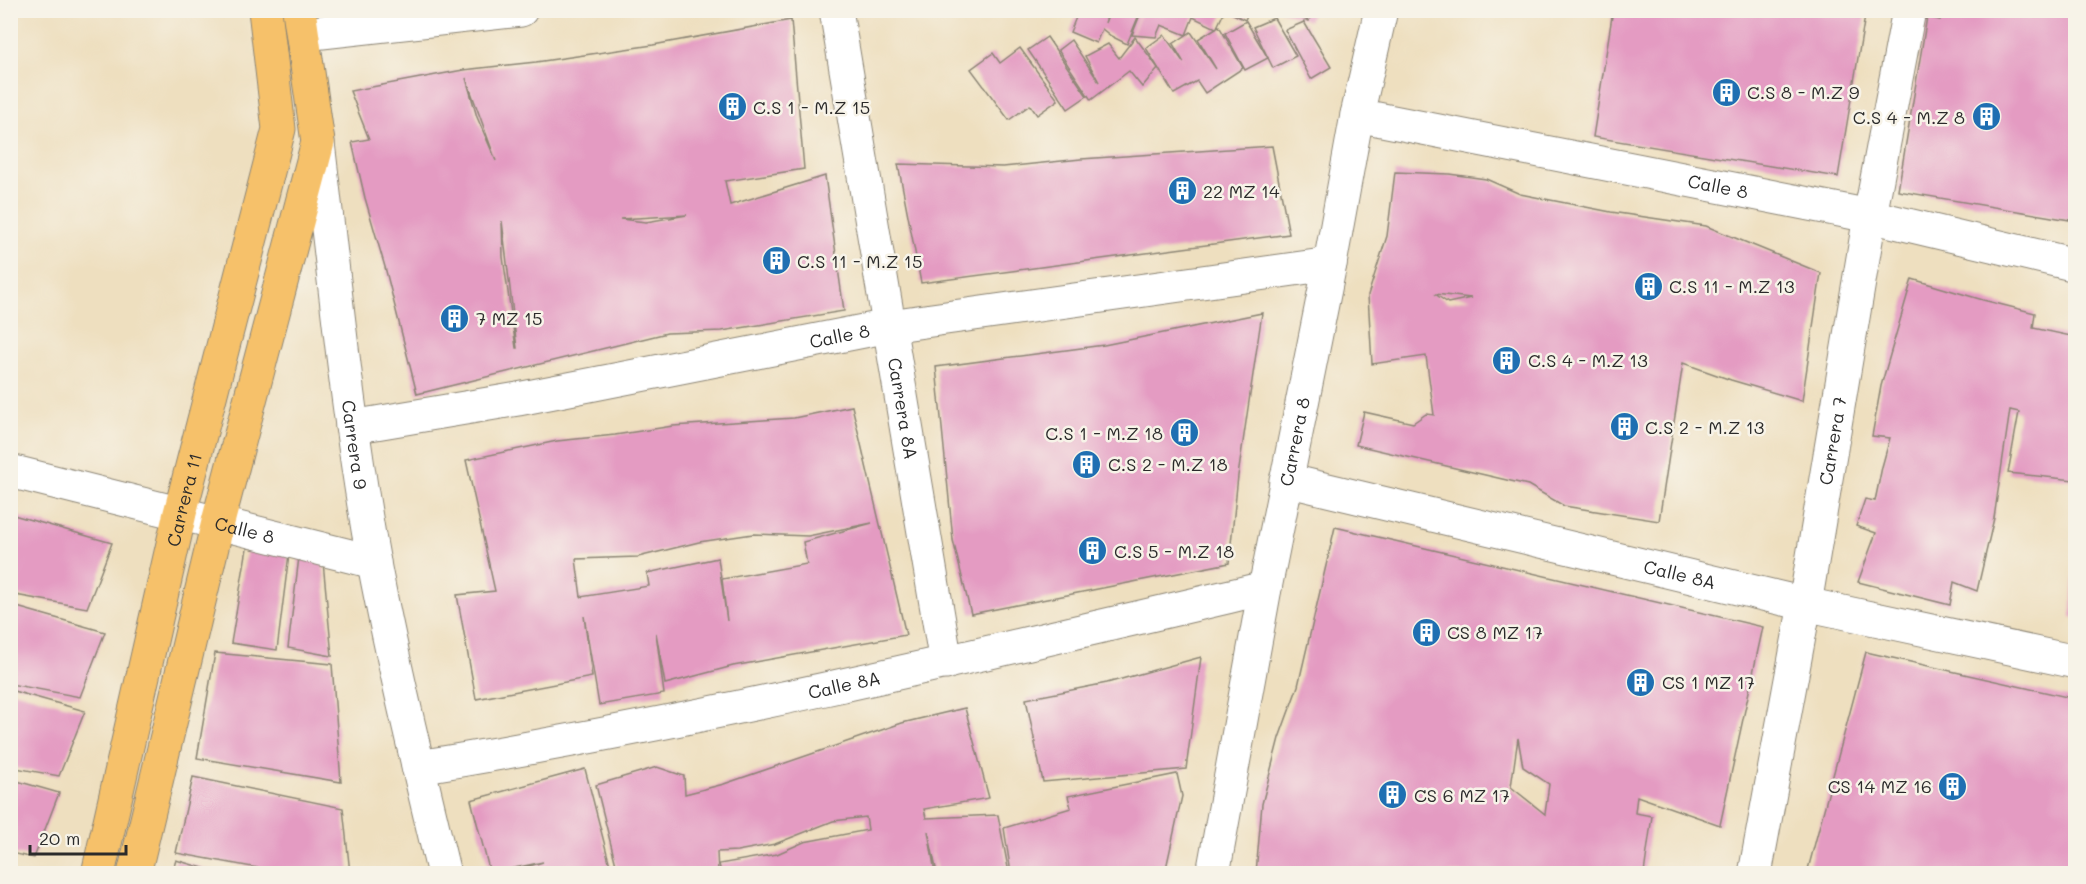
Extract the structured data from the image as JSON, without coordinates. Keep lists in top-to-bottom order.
{
  "streets": {
    "main road": ["Carrera 9", "Carrera 11"],
    "street": [
      "Calle 8",
      "Carrera 8A",
      "Carrera 8",
      "Carrera 7",
      "Calle 8A"
    ]
  },
  "crossings": [
    ["Calle 8", "Carrera 8A"],
    ["Calle 8", "Carrera 8"],
    ["Calle 8", "Carrera 7"],
    ["Calle 8", "Carrera 9"],
    ["Calle 8", "Carrera 11"],
    ["Carrera 8A", "Calle 8A"],
    ["Carrera 8", "Calle 8A"],
    ["Carrera 7", "Calle 8A"],
    ["Carrera 9", "Calle 8A"]
  ],
  "places": {
    "building": [
      "C.S 8 - M.Z 9",
      "C.S 1 - M.Z 15",
      "C.S 4 - M.Z 8",
      "22 MZ 14",
      "C.S 11 - M.Z 15",
      "C.S 11 - M.Z 13",
      "7 MZ 15",
      "C.S 4 - M.Z 13",
      "C.S 2 - M.Z 13",
      "C.S 1 - M.Z 18",
      "C.S 2 - M.Z 18",
      "C.S 5 - M.Z 18",
      "CS 8 MZ 17",
      "CS 1 MZ 17",
      "CS 14 MZ 16",
      "CS 6 MZ 17"
    ]
  },
  "scale_bar": "20 m"
}
